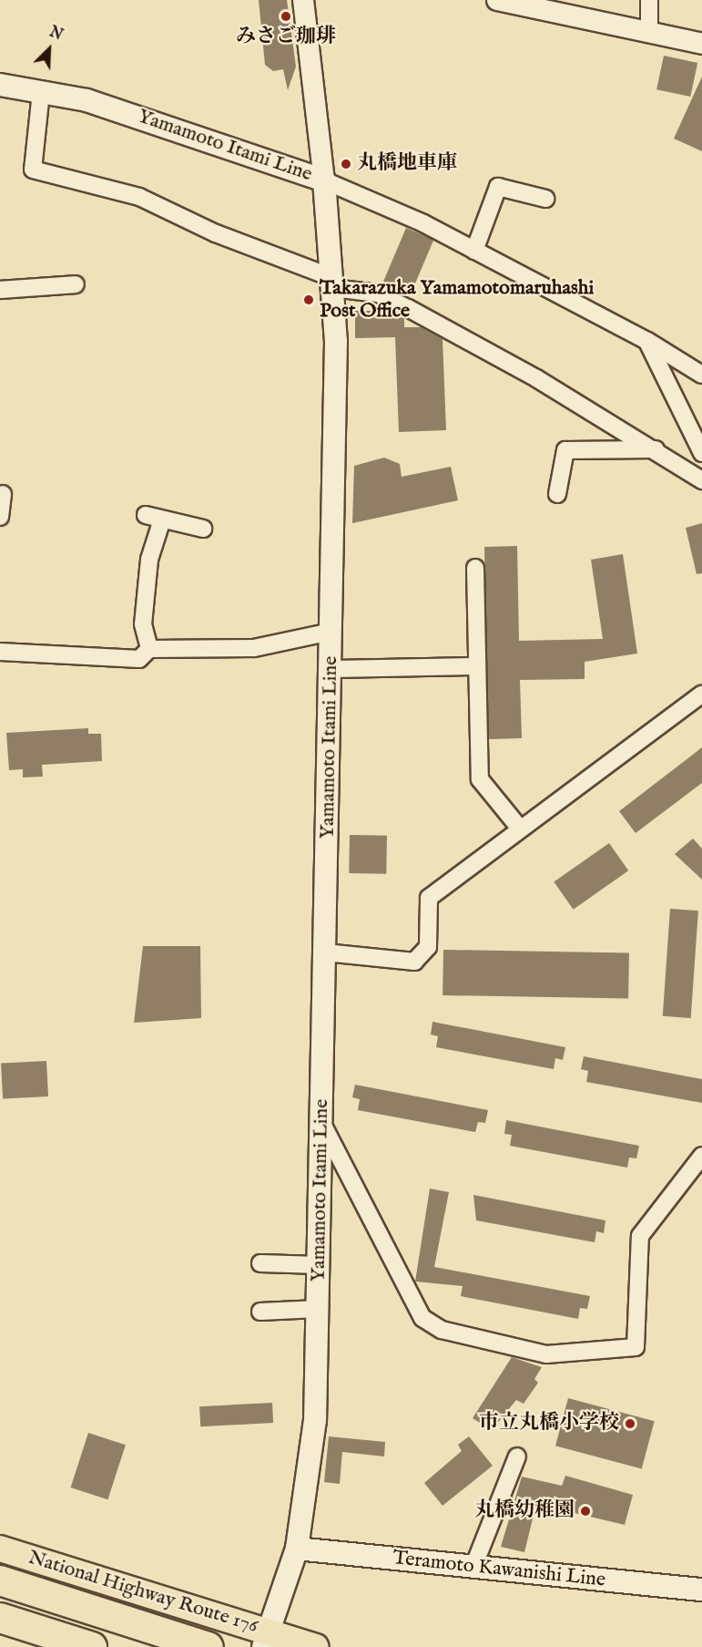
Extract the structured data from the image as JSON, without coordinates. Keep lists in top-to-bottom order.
{
  "streets": {
    "highway": ["National Highway Route 176"],
    "main road": ["Yamamoto Itami Line", "Teramoto Kawanishi Line"]
  },
  "crossings": [
    ["Yamamoto Itami Line", "Teramoto Kawanishi Line"],
    ["Yamamoto Itami Line", "National Highway Route 176"]
  ],
  "places": [
    "みさご珈琲",
    "丸橋地車庫",
    "Takarazuka Yamamotomaruhashi Post Office",
    "市立丸橋小学校",
    "丸橋幼稚園"
  ],
  "north": "top right"
}
